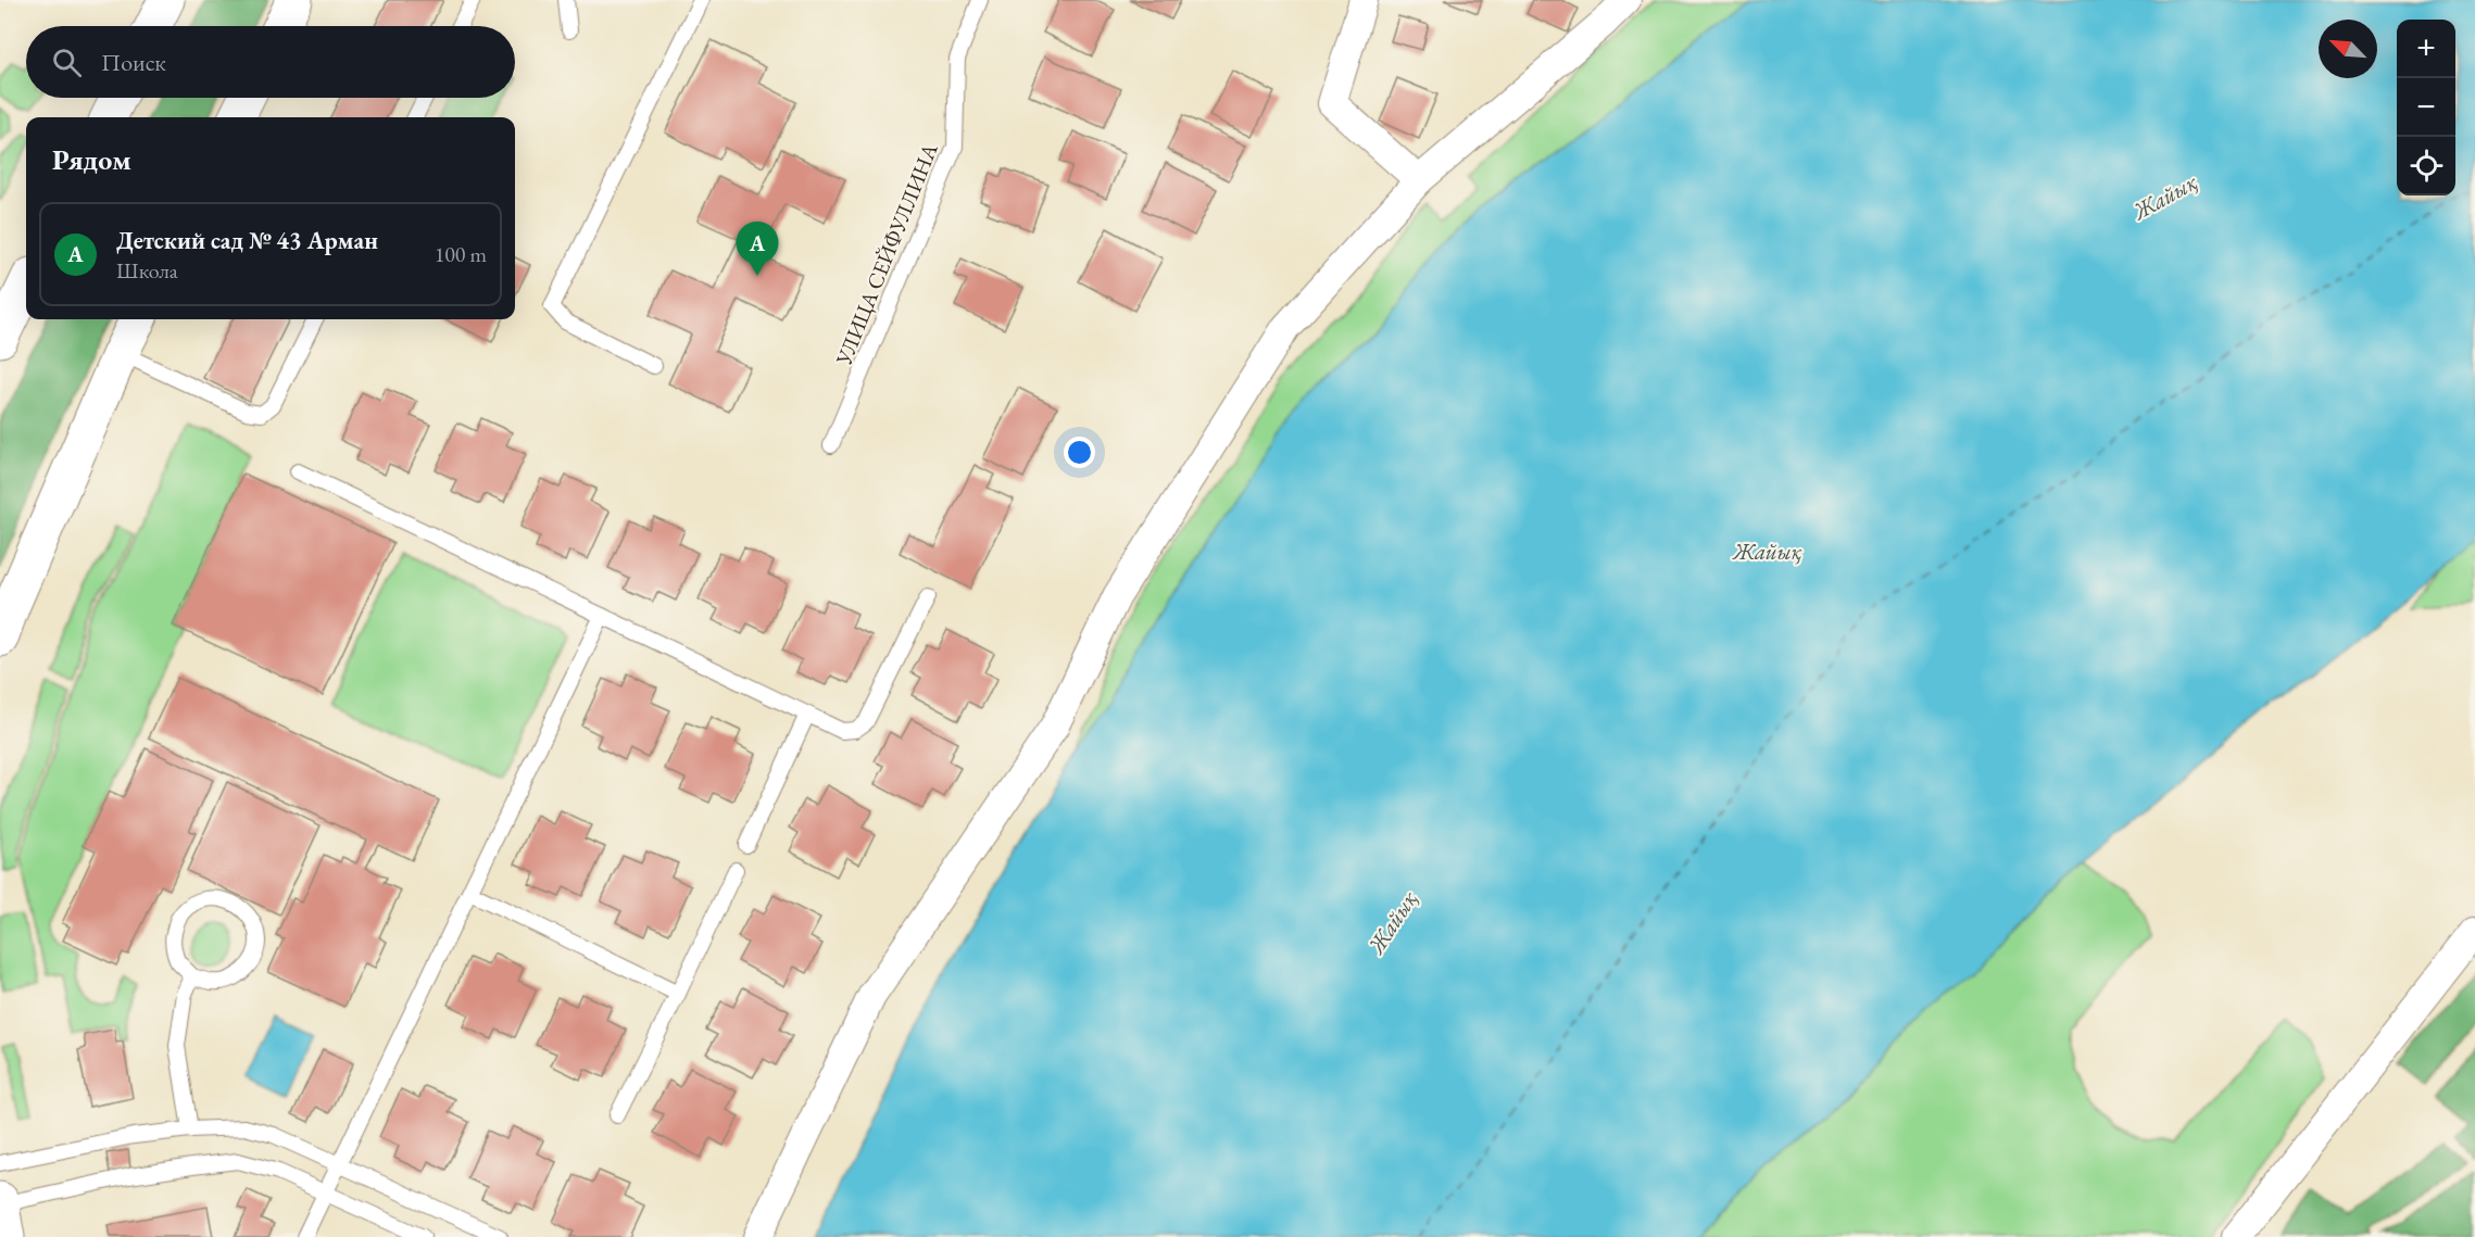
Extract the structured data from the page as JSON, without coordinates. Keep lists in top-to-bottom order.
{
  "streets": {
    "lane": ["УЛИЦА СЕЙФУЛЛИНА"]
  },
  "water": ["Жайық"],
  "north": "top left",
  "page": {
    "map_buttons": ["+", "−"],
    "search": "Поиск",
    "heading": "Рядом",
    "list": [
      {
        "mark": "A",
        "name": "Детский сад № 43 Арман",
        "note": "Школа",
        "value": "100 m"
      }
    ],
    "pins": "A"
  }
}
